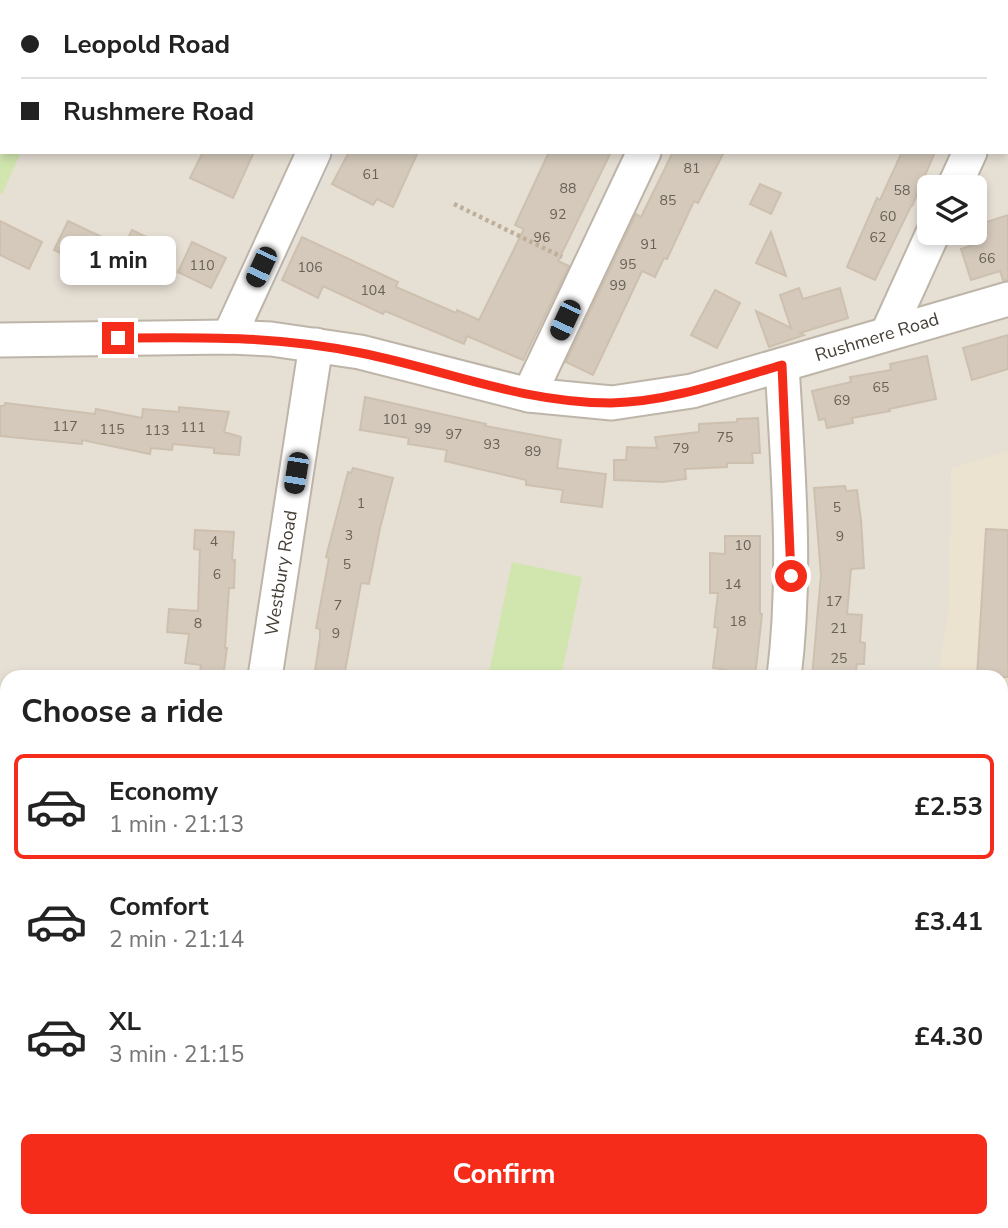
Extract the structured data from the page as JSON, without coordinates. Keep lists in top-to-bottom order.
{
  "streets": {
    "street": ["Rushmere Road", "Westbury Road"]
  },
  "crossings": [
    ["Rushmere Road", "Westbury Road"]
  ],
  "house_numbers": [
    "81",
    "61",
    "88",
    "58",
    "85",
    "92",
    "60",
    "96",
    "62",
    "91",
    "66",
    "95",
    "110",
    "106",
    "99",
    "104",
    "65",
    "69",
    "101",
    "117",
    "111",
    "99",
    "115",
    "113",
    "97",
    "75",
    "93",
    "79",
    "89",
    "1",
    "5",
    "3",
    "9",
    "4",
    "10",
    "5",
    "6",
    "14",
    "17",
    "7",
    "18",
    "8",
    "21",
    "9",
    "25"
  ],
  "page": {
    "banner": ["Leopold Road", "Rushmere Road"],
    "bubble": "1 min",
    "heading": "Choose a ride",
    "list": [
      {
        "name": "Economy",
        "note": "1 min · 21:13",
        "value": "£2.53"
      },
      {
        "name": "Comfort",
        "note": "2 min · 21:14",
        "value": "£3.41"
      },
      {
        "name": "XL",
        "note": "3 min · 21:15",
        "value": "£4.30"
      }
    ],
    "buttons": "Confirm"
  }
}
